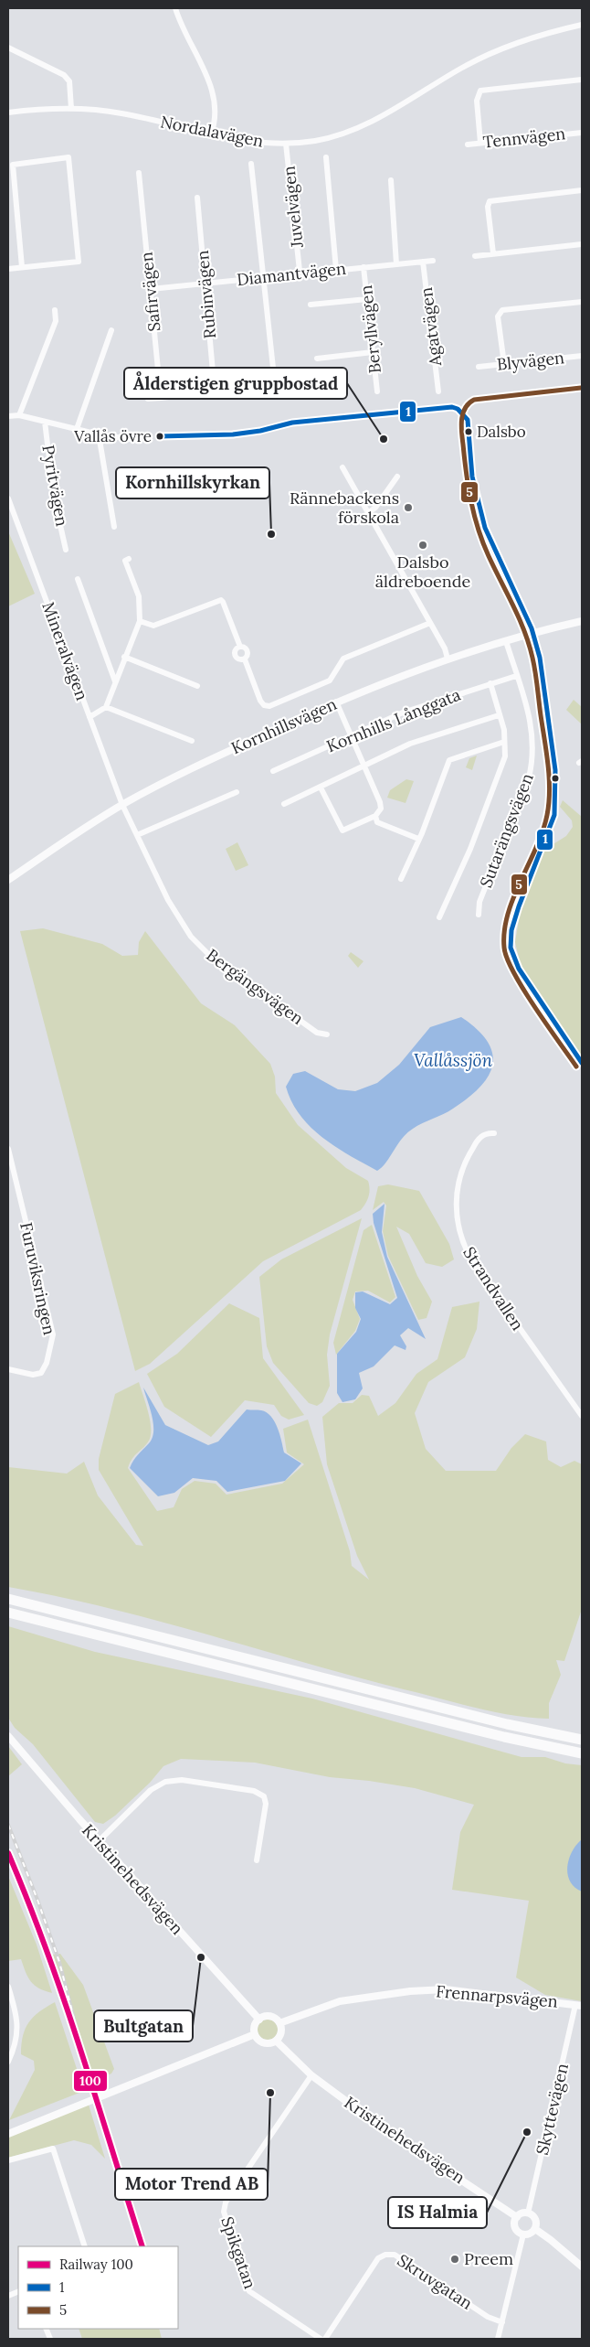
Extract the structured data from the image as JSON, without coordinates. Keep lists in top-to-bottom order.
{
  "streets": {
    "street": [
      "Nordalavägen",
      "Tennvägen",
      "Juvelvägen",
      "Diamantvägen",
      "Safirvägen",
      "Rubinvägen",
      "Agatvägen",
      "Beryllvägen",
      "Blyvägen",
      "Pyritvägen",
      "Mineralvägen",
      "Kornhills Långgata",
      "Kornhillsvägen",
      "Sutarängsvägen",
      "Bergängsvägen",
      "Furuviksringen",
      "Strandvallen",
      "Kristinehedsvägen",
      "Frennarpsvägen",
      "Skyttevägen",
      "Spikgatan",
      "Skruvgatan"
    ]
  },
  "crossings": [
    ["Nordalavägen", "Juvelvägen"],
    ["Juvelvägen", "Diamantvägen"],
    ["Diamantvägen", "Safirvägen"],
    ["Diamantvägen", "Rubinvägen"],
    ["Diamantvägen", "Agatvägen"],
    ["Diamantvägen", "Beryllvägen"],
    ["Mineralvägen", "Kornhillsvägen"],
    ["Mineralvägen", "Bergängsvägen"],
    ["Kornhills Långgata", "Sutarängsvägen"],
    ["Kornhillsvägen", "Sutarängsvägen"],
    ["Kornhillsvägen", "Bergängsvägen"],
    ["Kristinehedsvägen", "Frennarpsvägen"],
    ["Kristinehedsvägen", "Skyttevägen"],
    ["Kristinehedsvägen", "Spikgatan"],
    ["Frennarpsvägen", "Skyttevägen"]
  ],
  "water": ["Vallåssjön"],
  "places": [
    "Dalsbo",
    "Vallås övre",
    "Ålderstigen gruppbostad",
    "Rännebackens förskola",
    "Kornhillskyrkan",
    "Dalsbo äldreboende",
    "Bultgatan",
    "Motor Trend AB",
    "IS Halmia",
    "Preem"
  ],
  "lines": ["transit line 5", "transit line 1", "rail line 100"],
  "legend": ["Railway 100", "1", "5"]
}
